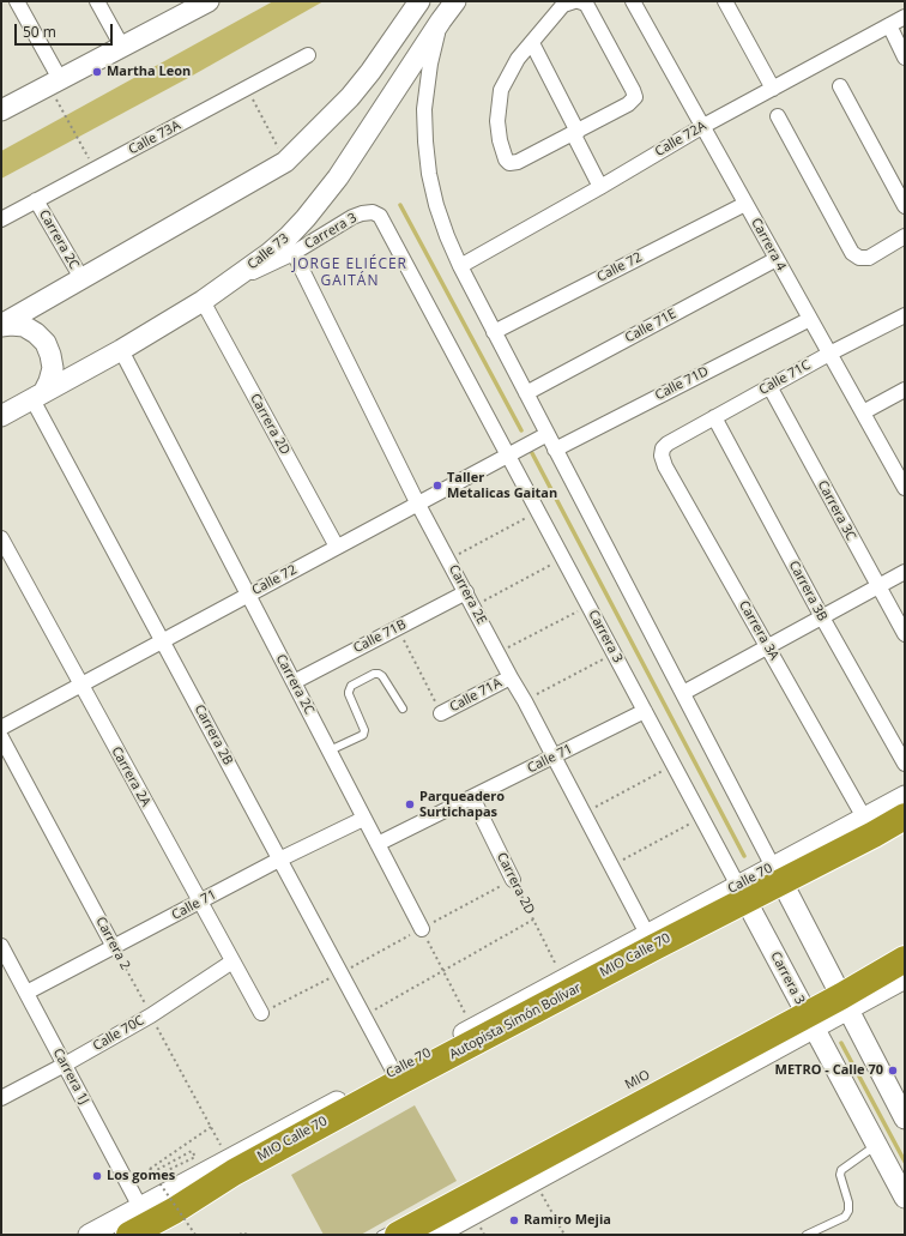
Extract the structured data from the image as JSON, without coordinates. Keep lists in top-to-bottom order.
{
  "streets": {
    "highway": ["Autopista Simón Bolívar"],
    "street": [
      "Calle 73A",
      "Calle 72A",
      "Carrera 3",
      "Carrera 2C",
      "Carrera 4",
      "Calle 73",
      "Calle 72",
      "Calle 71E",
      "Calle 71C",
      "Calle 71D",
      "Carrera 2D",
      "Carrera 3C",
      "Carrera 3B",
      "Carrera 2E",
      "Carrera 3A",
      "Calle 71B",
      "Calle 71A",
      "Carrera 2B",
      "Calle 71",
      "Carrera 2A",
      "Calle 70",
      "Carrera 2",
      "Calle 70C",
      "Carrera 1J"
    ]
  },
  "crossings": [
    ["Calle 73A", "Carrera 2C"],
    ["Calle 72A", "Carrera 4"],
    ["Carrera 3", "Calle 73"],
    ["Carrera 3", "Calle 72"],
    ["Carrera 3", "Carrera 2E"],
    ["Carrera 3", "Calle 71"],
    ["Carrera 3", "Calle 70"],
    ["Carrera 3", "Autopista Simón Bolívar"],
    ["Carrera 2C", "Calle 73"],
    ["Carrera 2C", "Calle 72"],
    ["Carrera 2C", "Calle 71B"],
    ["Carrera 2C", "Calle 71"],
    ["Carrera 4", "Calle 72"],
    ["Carrera 4", "Calle 71E"],
    ["Carrera 4", "Calle 71C"],
    ["Carrera 4", "Calle 71D"],
    ["Calle 73", "Carrera 2D"],
    ["Calle 73", "Carrera 2B"],
    ["Calle 72", "Carrera 2D"],
    ["Calle 72", "Carrera 2E"],
    ["Calle 72", "Carrera 2B"],
    ["Calle 72", "Carrera 2A"],
    ["Calle 71C", "Carrera 3C"],
    ["Calle 71C", "Carrera 3B"],
    ["Calle 71C", "Carrera 3A"],
    ["Carrera 2D", "Calle 71"],
    ["Carrera 2E", "Calle 71B"],
    ["Carrera 2E", "Calle 71A"],
    ["Carrera 2E", "Calle 71"],
    ["Carrera 2E", "Calle 70"],
    ["Carrera 3A", "Calle 70"],
    ["Carrera 2B", "Calle 71"],
    ["Carrera 2B", "Calle 70"],
    ["Calle 71", "Carrera 2A"],
    ["Calle 71", "Carrera 2"],
    ["Calle 71", "Carrera 1J"],
    ["Carrera 2A", "Calle 70C"],
    ["Calle 70", "Carrera 2"],
    ["Calle 70", "Autopista Simón Bolívar"],
    ["Calle 70", "Carrera 1J"],
    ["Carrera 2", "Calle 70C"],
    ["Calle 70C", "Carrera 1J"]
  ],
  "districts": ["JORGE ELIÉCER GAITÁN"],
  "places": [
    "Martha Leon",
    "Taller Metalicas Gaitan",
    "Parqueadero Surtichapas",
    "METRO - Calle 70",
    "Los gomes",
    "Ramiro Mejia"
  ],
  "scale_bar": "50 m"
}
